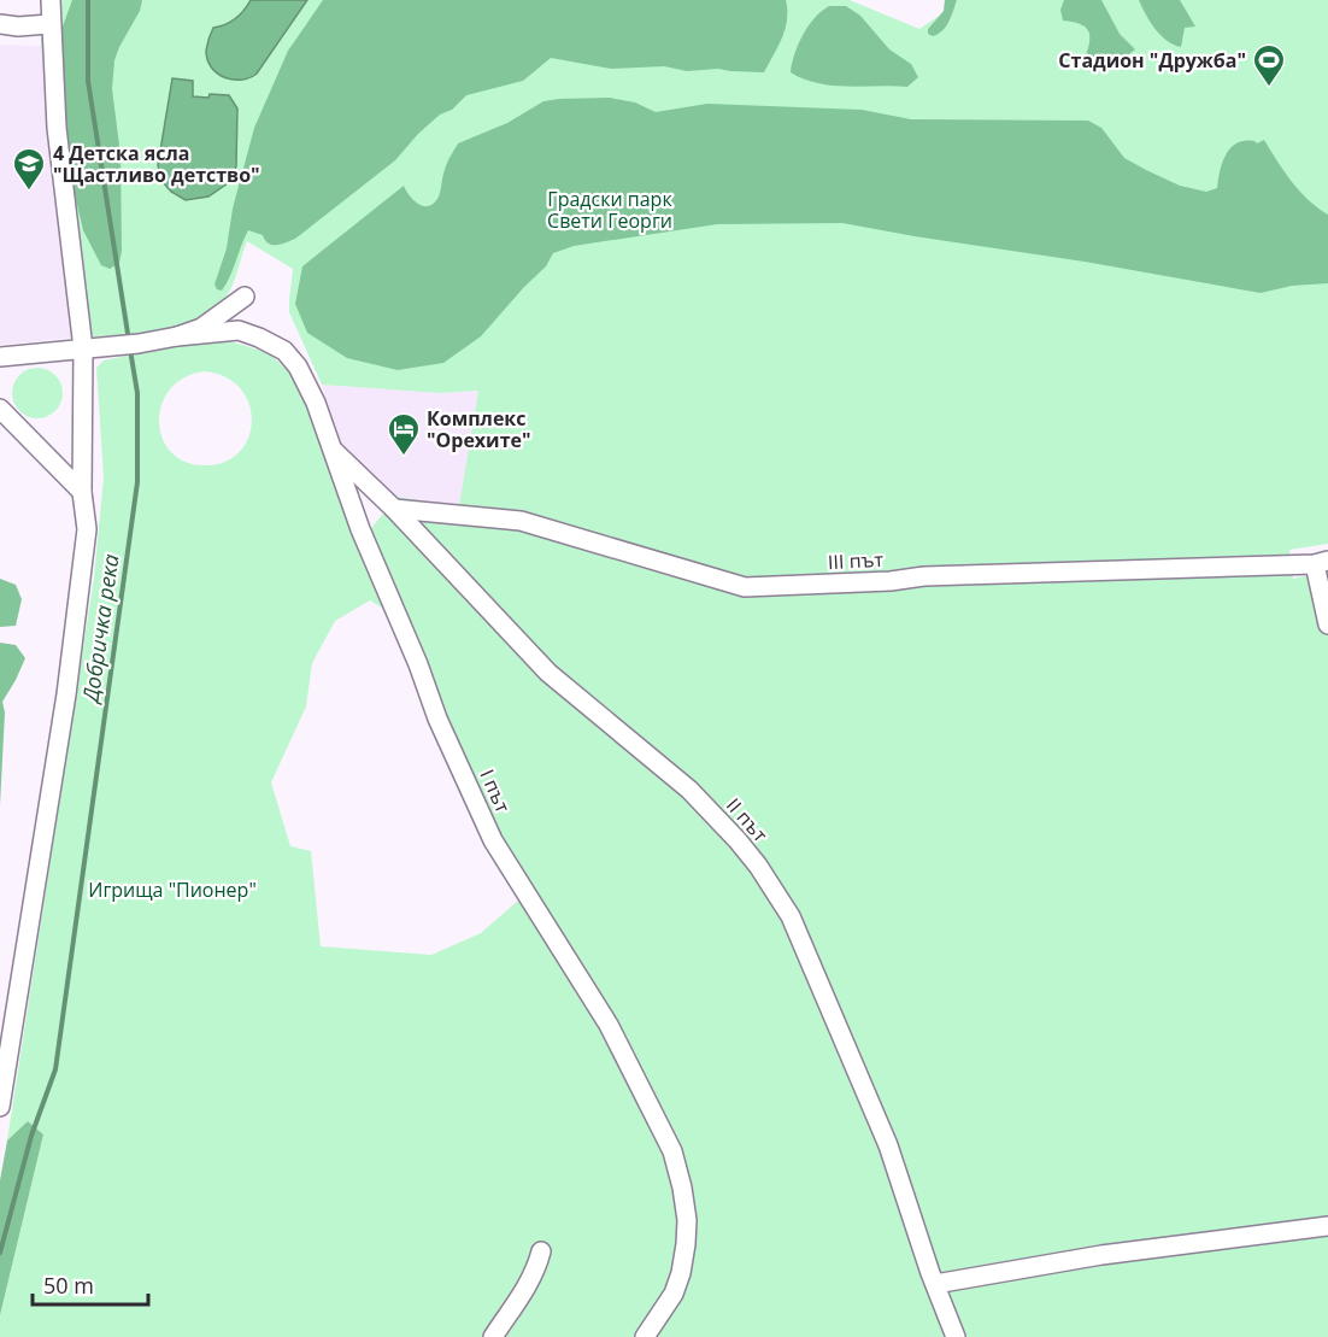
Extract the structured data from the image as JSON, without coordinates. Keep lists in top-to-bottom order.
{
  "streets": {
    "street": ["ІІІ път", "І път", "ІІ път"]
  },
  "crossings": [
    ["ІІІ път", "ІІ път"],
    ["І път", "ІІ път"]
  ],
  "water": ["Добричка река"],
  "parks": ["Градски парк Свети Георги", "Игрища \"Пионер\""],
  "places": {
    "sports": ["Стадион \"Дружба\""],
    "school or university": ["4 Детска ясла \"Щастливо детство\""],
    "hotel": ["Комплекс \"Орехите\""]
  },
  "scale_bar": "50 m"
}
